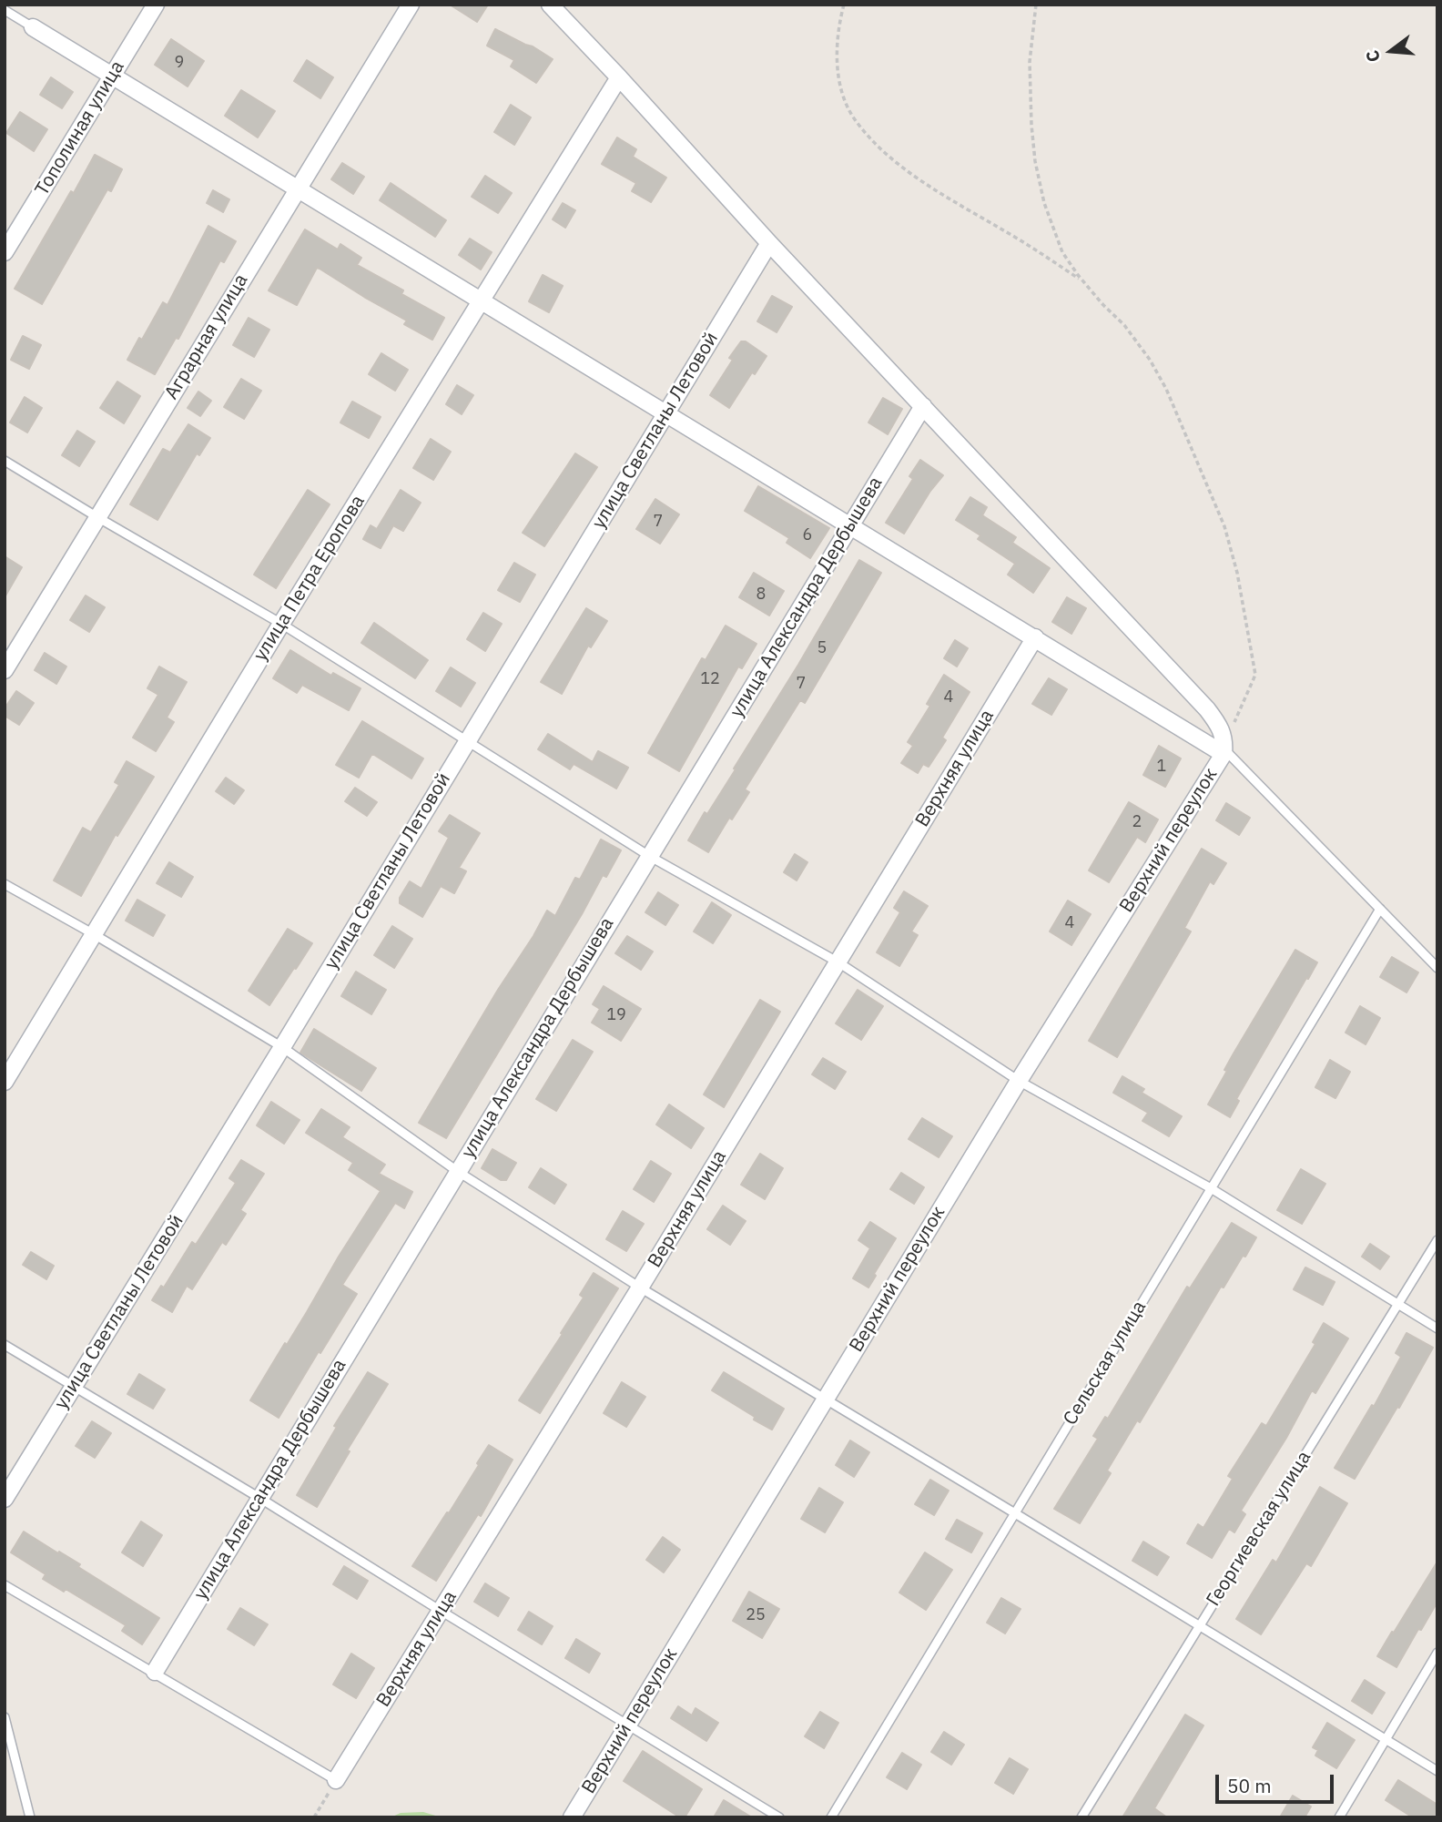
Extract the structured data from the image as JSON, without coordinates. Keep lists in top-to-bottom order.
{
  "streets": {
    "street": [
      "Тополиная улица",
      "Аграрная улица",
      "улица Светланы Летовой",
      "улица Петра Еропова",
      "улица Александра Дербышева",
      "Верхняя улица",
      "Верхний переулок"
    ],
    "lane": ["Сельская улица", "Георгиевская улица"]
  },
  "house_numbers": [
    "9",
    "7",
    "6",
    "8",
    "5",
    "12",
    "7",
    "4",
    "1",
    "2",
    "4",
    "19",
    "25"
  ],
  "scale_bar": "50 m",
  "north": "left"
}
